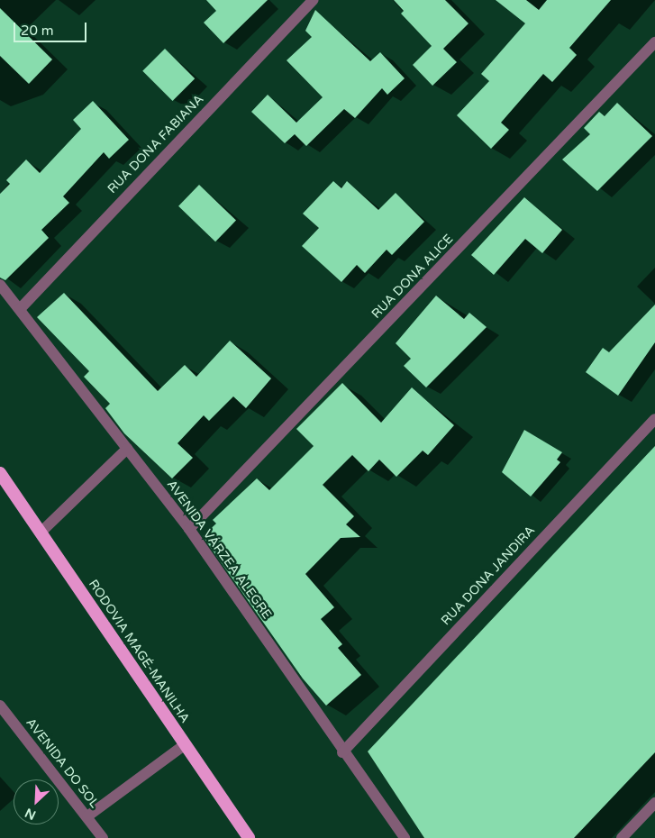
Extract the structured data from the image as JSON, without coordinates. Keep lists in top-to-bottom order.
{
  "streets": {
    "highway": ["RODOVIA MAGÉ-MANILHA"],
    "street": [
      "RUA DONA FABIANA",
      "RUA DONA ALICE",
      "AVENIDA VÁRZEA ALEGRE",
      "RUA DONA JANDIRA",
      "AVENIDA DO SOL"
    ]
  },
  "crossings": [
    ["RUA DONA FABIANA", "AVENIDA VÁRZEA ALEGRE"],
    ["RUA DONA ALICE", "AVENIDA VÁRZEA ALEGRE"],
    ["AVENIDA VÁRZEA ALEGRE", "RUA DONA JANDIRA"]
  ],
  "scale_bar": "20 m",
  "north": "bottom left"
}
